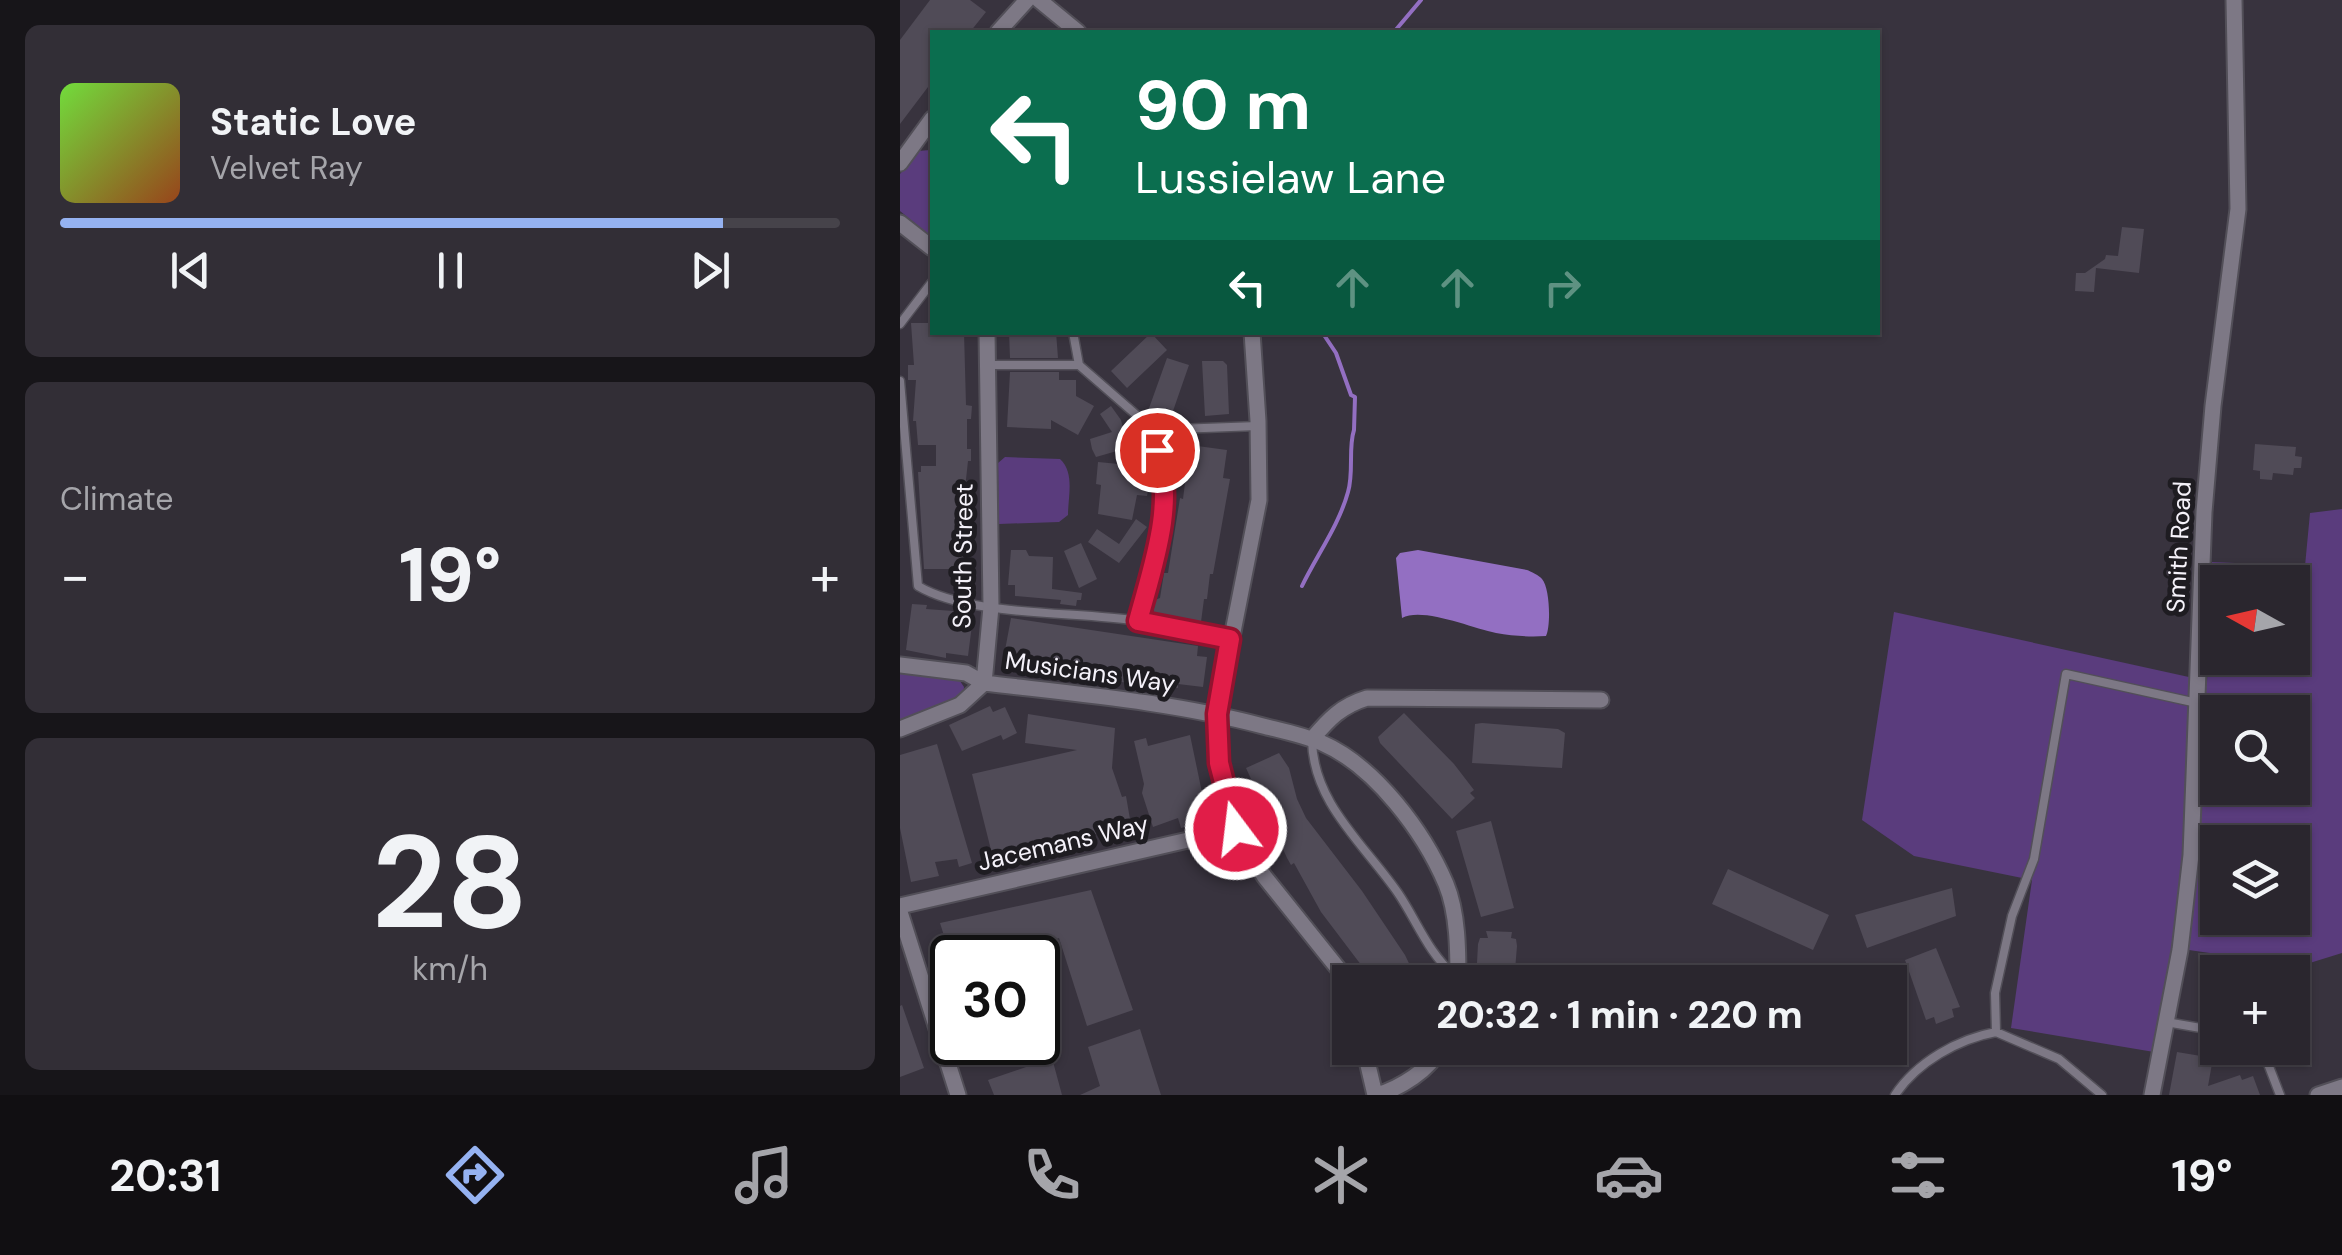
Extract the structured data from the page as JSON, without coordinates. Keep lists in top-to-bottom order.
{
  "streets": {
    "street": [
      "Smith Road",
      "South Street",
      "Musicians Way",
      "Jacemans Way"
    ]
  },
  "crossings": [
    ["South Street", "Musicians Way"]
  ],
  "north": "left",
  "page": {
    "turn": ["90 m", "Lussielaw Lane"],
    "song": ["Static Love", "Velvet Ray"],
    "tile": [
      "Climate",
      ["28", "km/h"]
    ],
    "heat": ["−", "19°", "+"],
    "map_buttons": "+",
    "limit": "30",
    "trip": "20:32 · 1 min · 220 m",
    "tabs": ["20:31", "19°"]
  }
}
